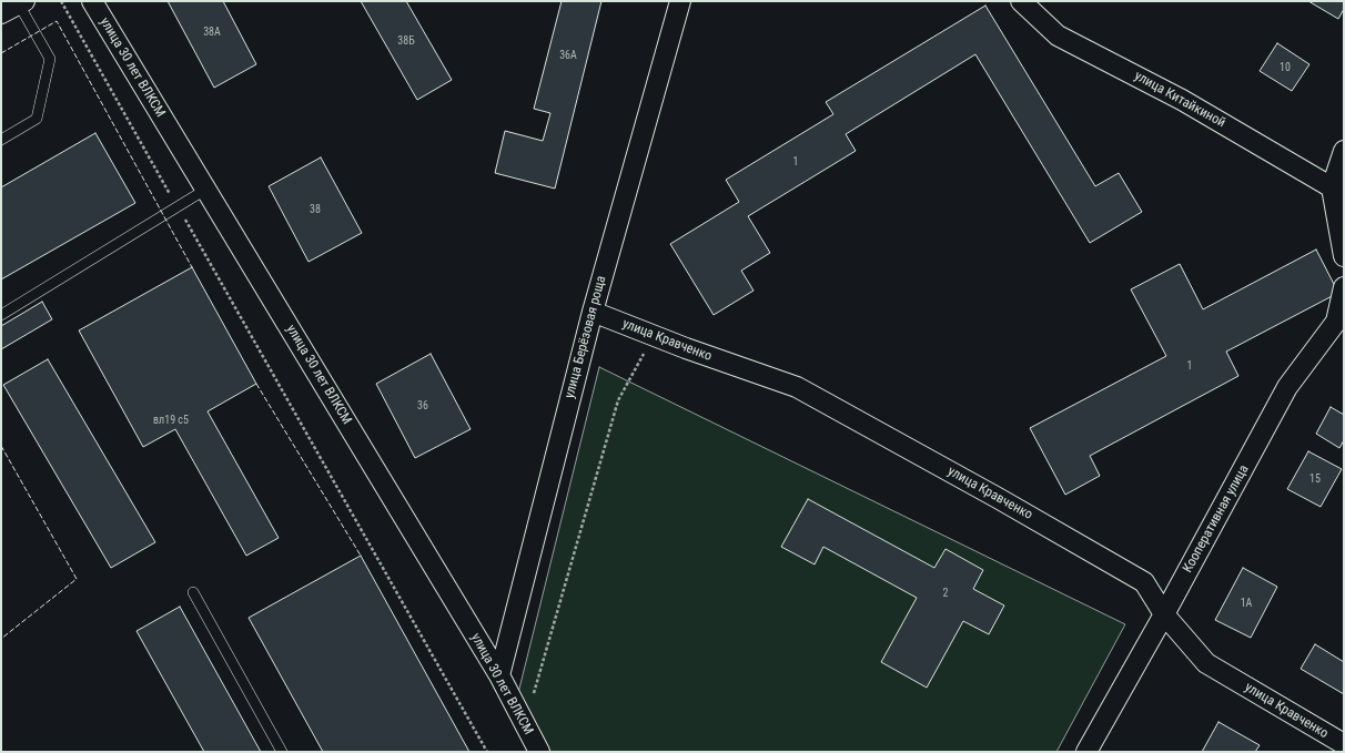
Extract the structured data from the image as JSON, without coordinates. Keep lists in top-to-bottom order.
{
  "streets": {
    "street": [
      "улица 30 лет ВЛКСМ",
      "улица Китайкиной",
      "улица Берёзовая роща",
      "улица Кравченко",
      "Кооперативная улица"
    ]
  },
  "crossings": [
    ["улица 30 лет ВЛКСМ", "улица Берёзовая роща"],
    ["улица Берёзовая роща", "улица Кравченко"],
    ["улица Кравченко", "Кооперативная улица"]
  ],
  "house_numbers": [
    "38А",
    "38Б",
    "36А",
    "10",
    "1",
    "38",
    "1",
    "36",
    "вл19 с5",
    "15",
    "2",
    "1А"
  ]
}
